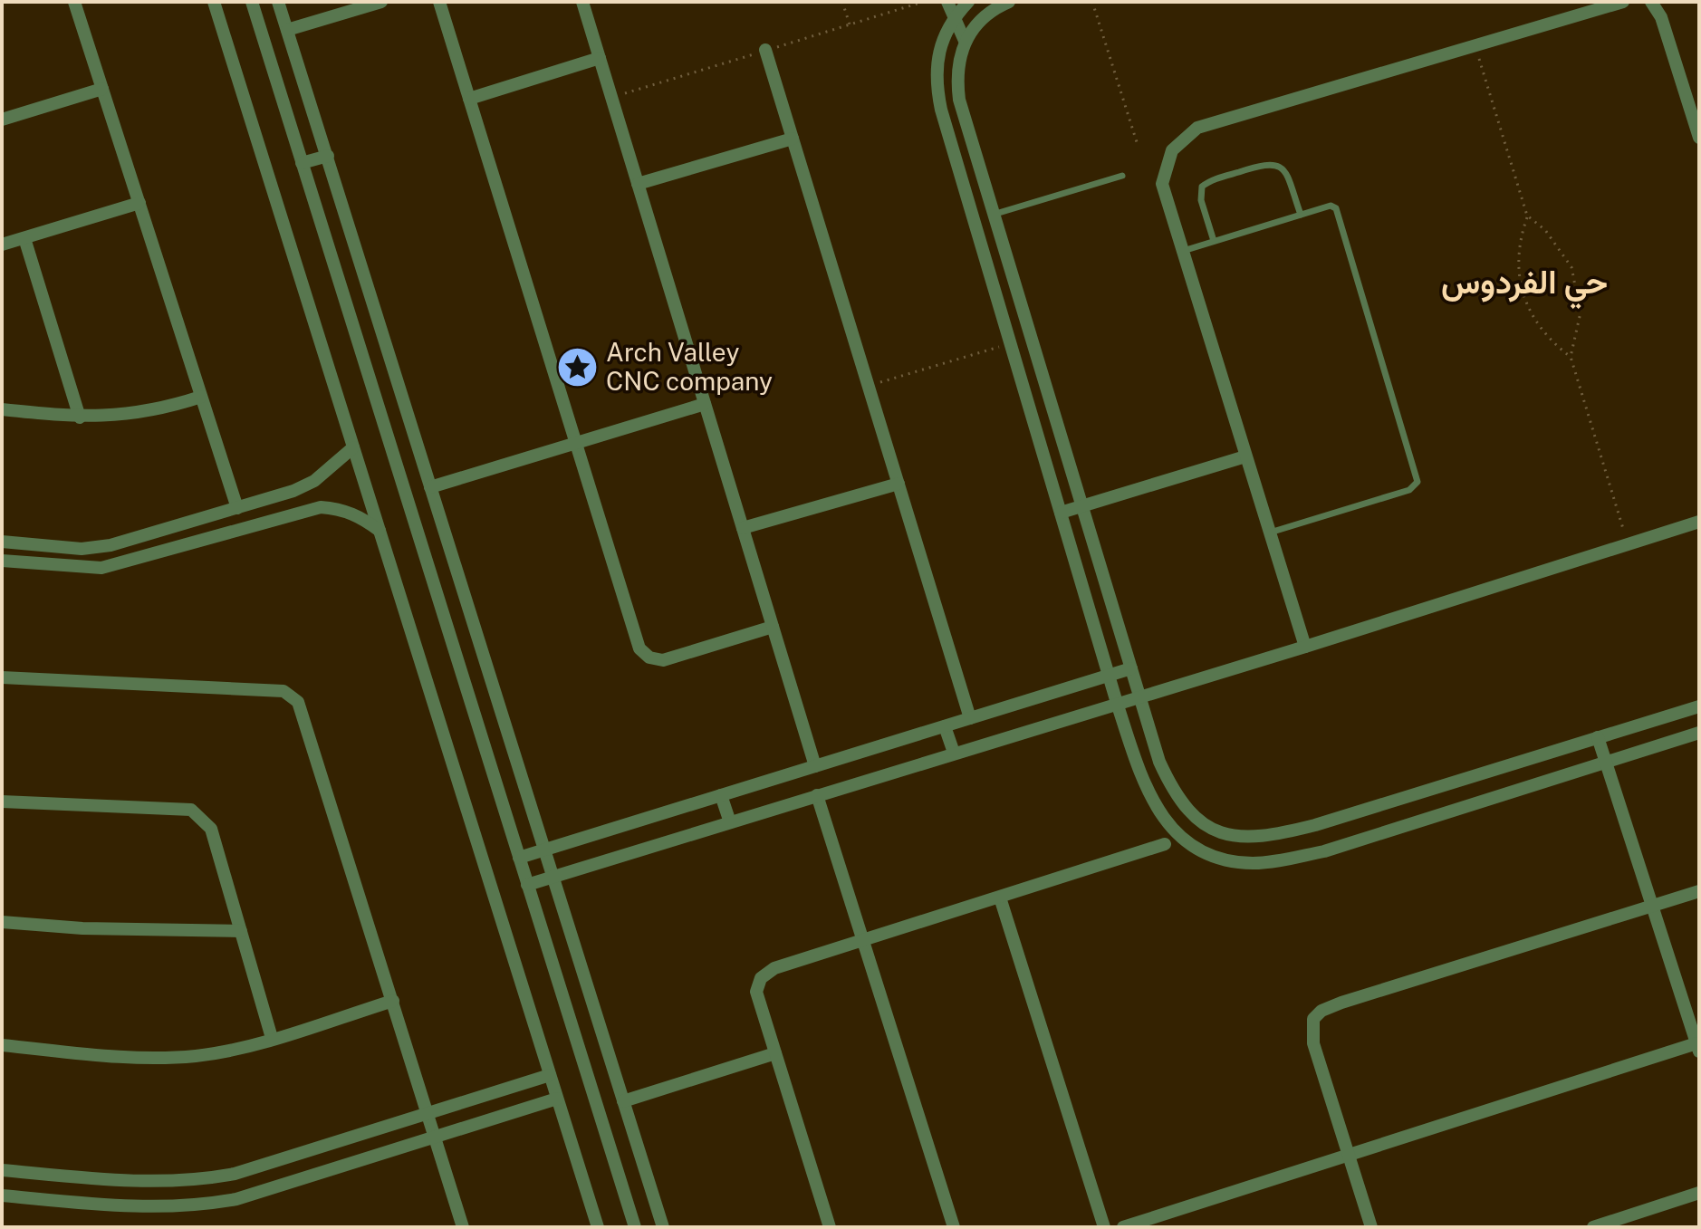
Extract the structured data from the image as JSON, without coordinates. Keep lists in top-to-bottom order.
{
  "districts": ["حي الفردوس"],
  "places": {
    "place": ["Arch Valley CNC company"]
  }
}
